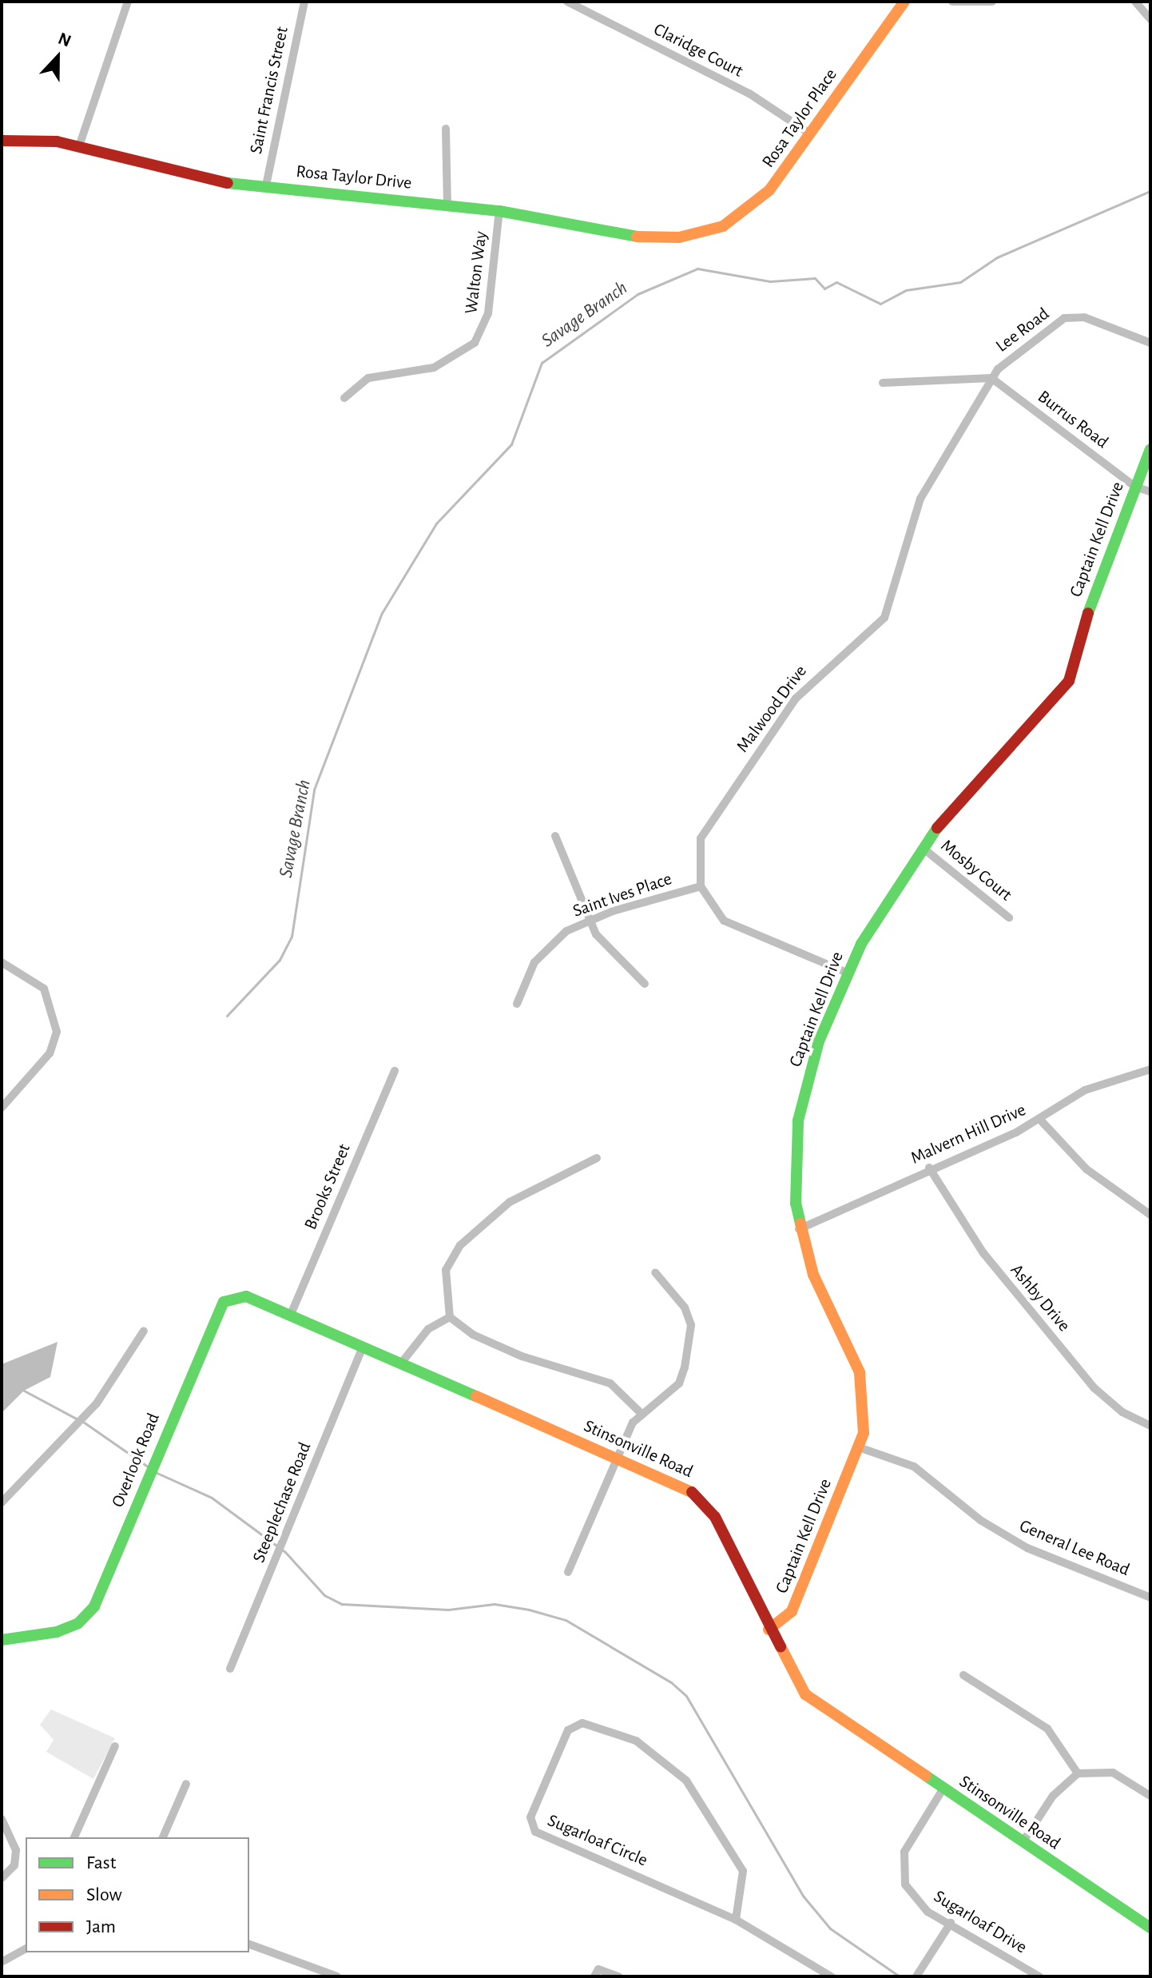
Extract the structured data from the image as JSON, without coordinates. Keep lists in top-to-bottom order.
{
  "streets": {
    "street": [
      "Claridge Court",
      "Saint Francis Street",
      "Rosa Taylor Place",
      "Rosa Taylor Drive",
      "Walton Way",
      "Lee Road",
      "Burrus Road",
      "Captain Kell Drive",
      "Malwood Drive",
      "Mosby Court",
      "Saint Ives Place",
      "Malvern Hill Drive",
      "Brooks Street",
      "Ashby Drive",
      "Stinsonville Road",
      "Overlook Road",
      "Steeplechase Road",
      "General Lee Road",
      "Sugarloaf Circle",
      "Sugarloaf Drive"
    ]
  },
  "crossings": [
    ["Claridge Court", "Rosa Taylor Place"],
    ["Saint Francis Street", "Rosa Taylor Drive"],
    ["Rosa Taylor Place", "Rosa Taylor Drive"],
    ["Rosa Taylor Drive", "Walton Way"],
    ["Lee Road", "Burrus Road"],
    ["Lee Road", "Malwood Drive"],
    ["Burrus Road", "Captain Kell Drive"],
    ["Burrus Road", "Malwood Drive"],
    ["Captain Kell Drive", "Malwood Drive"],
    ["Captain Kell Drive", "Mosby Court"],
    ["Captain Kell Drive", "Malvern Hill Drive"],
    ["Captain Kell Drive", "Stinsonville Road"],
    ["Captain Kell Drive", "General Lee Road"],
    ["Malwood Drive", "Saint Ives Place"],
    ["Malvern Hill Drive", "Ashby Drive"],
    ["Brooks Street", "Stinsonville Road"],
    ["Brooks Street", "Overlook Road"],
    ["Stinsonville Road", "Overlook Road"],
    ["Stinsonville Road", "Steeplechase Road"],
    ["Stinsonville Road", "Sugarloaf Drive"]
  ],
  "water": ["Savage Branch"],
  "legend": ["Fast", "Slow", "Jam"],
  "north": "top"
}
